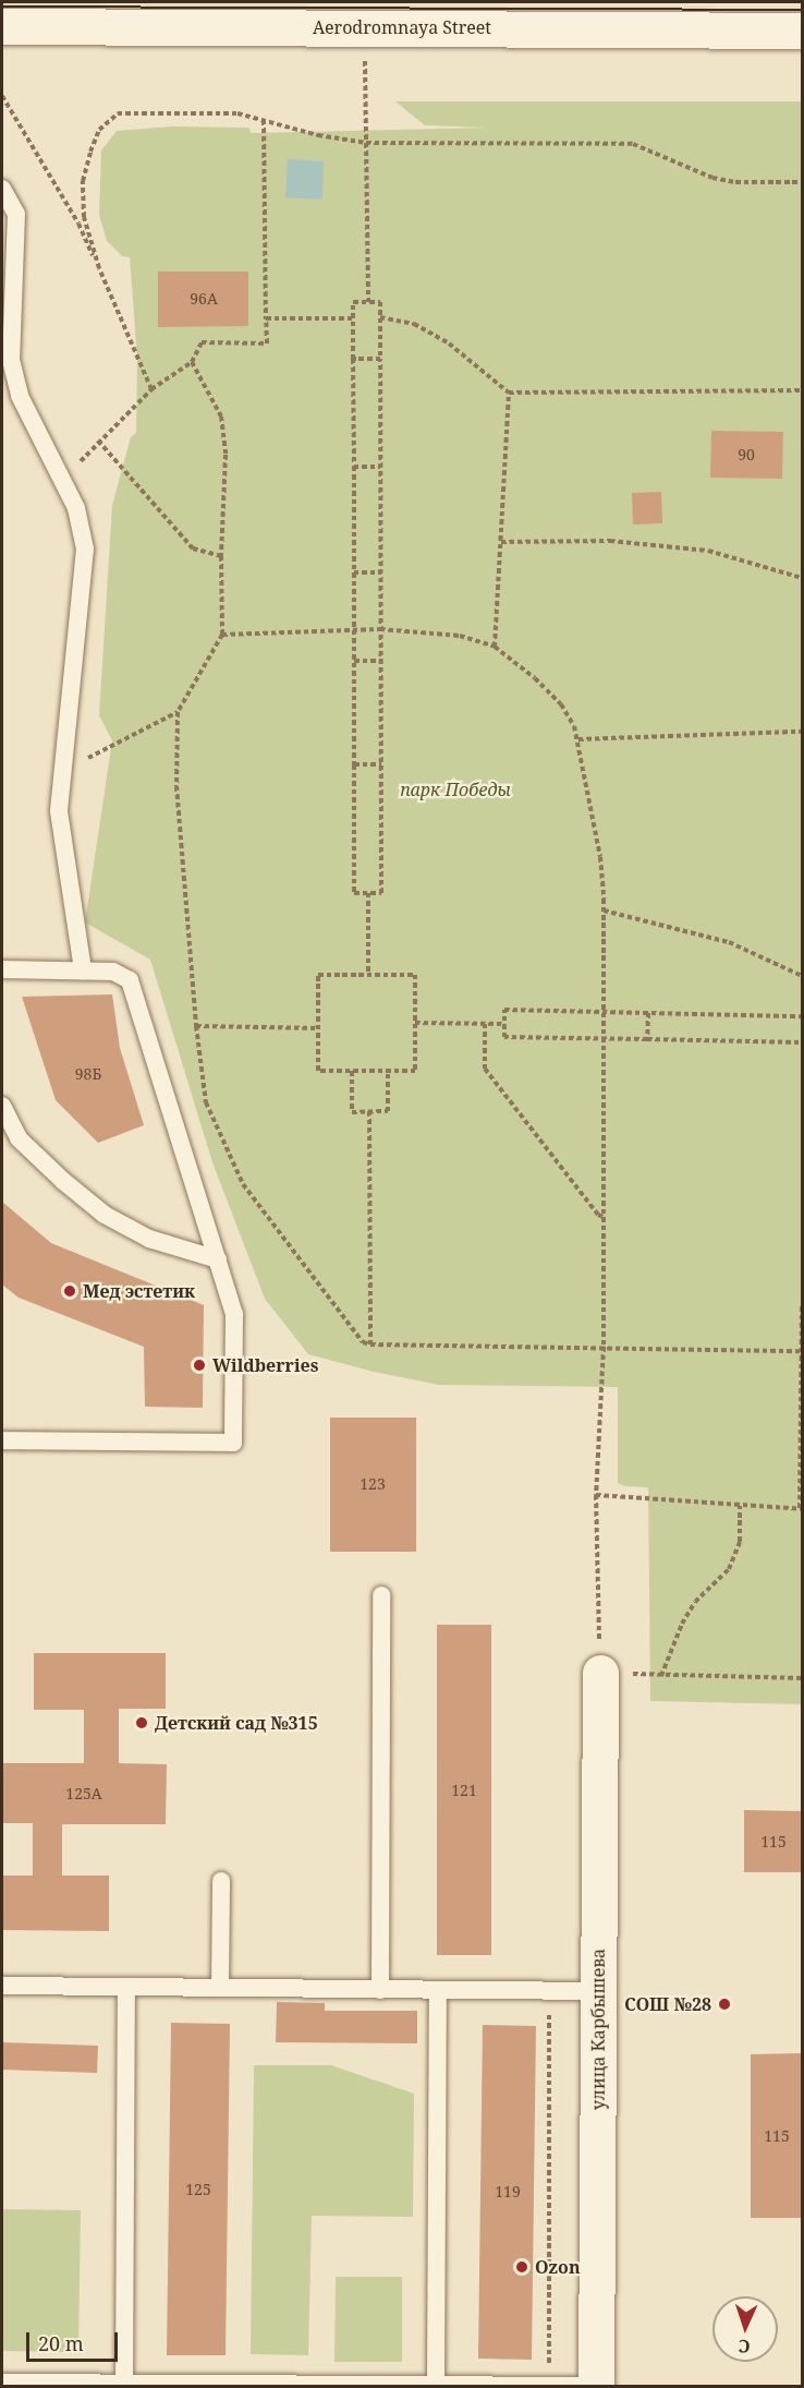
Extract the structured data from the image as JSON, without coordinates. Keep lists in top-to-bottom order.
{
  "streets": {
    "main road": ["Aerodromnaya Street", "улица Карбышева"]
  },
  "parks": ["парк Победы"],
  "places": [
    "Мед эстетик",
    "Wildberries",
    "Детский сад №315",
    "СОШ №28",
    "Ozon"
  ],
  "house_numbers": [
    "96А",
    "90",
    "98Б",
    "123",
    "121",
    "125А",
    "115",
    "115",
    "125",
    "119"
  ],
  "scale_bar": "20 m",
  "north": "bottom"
}
